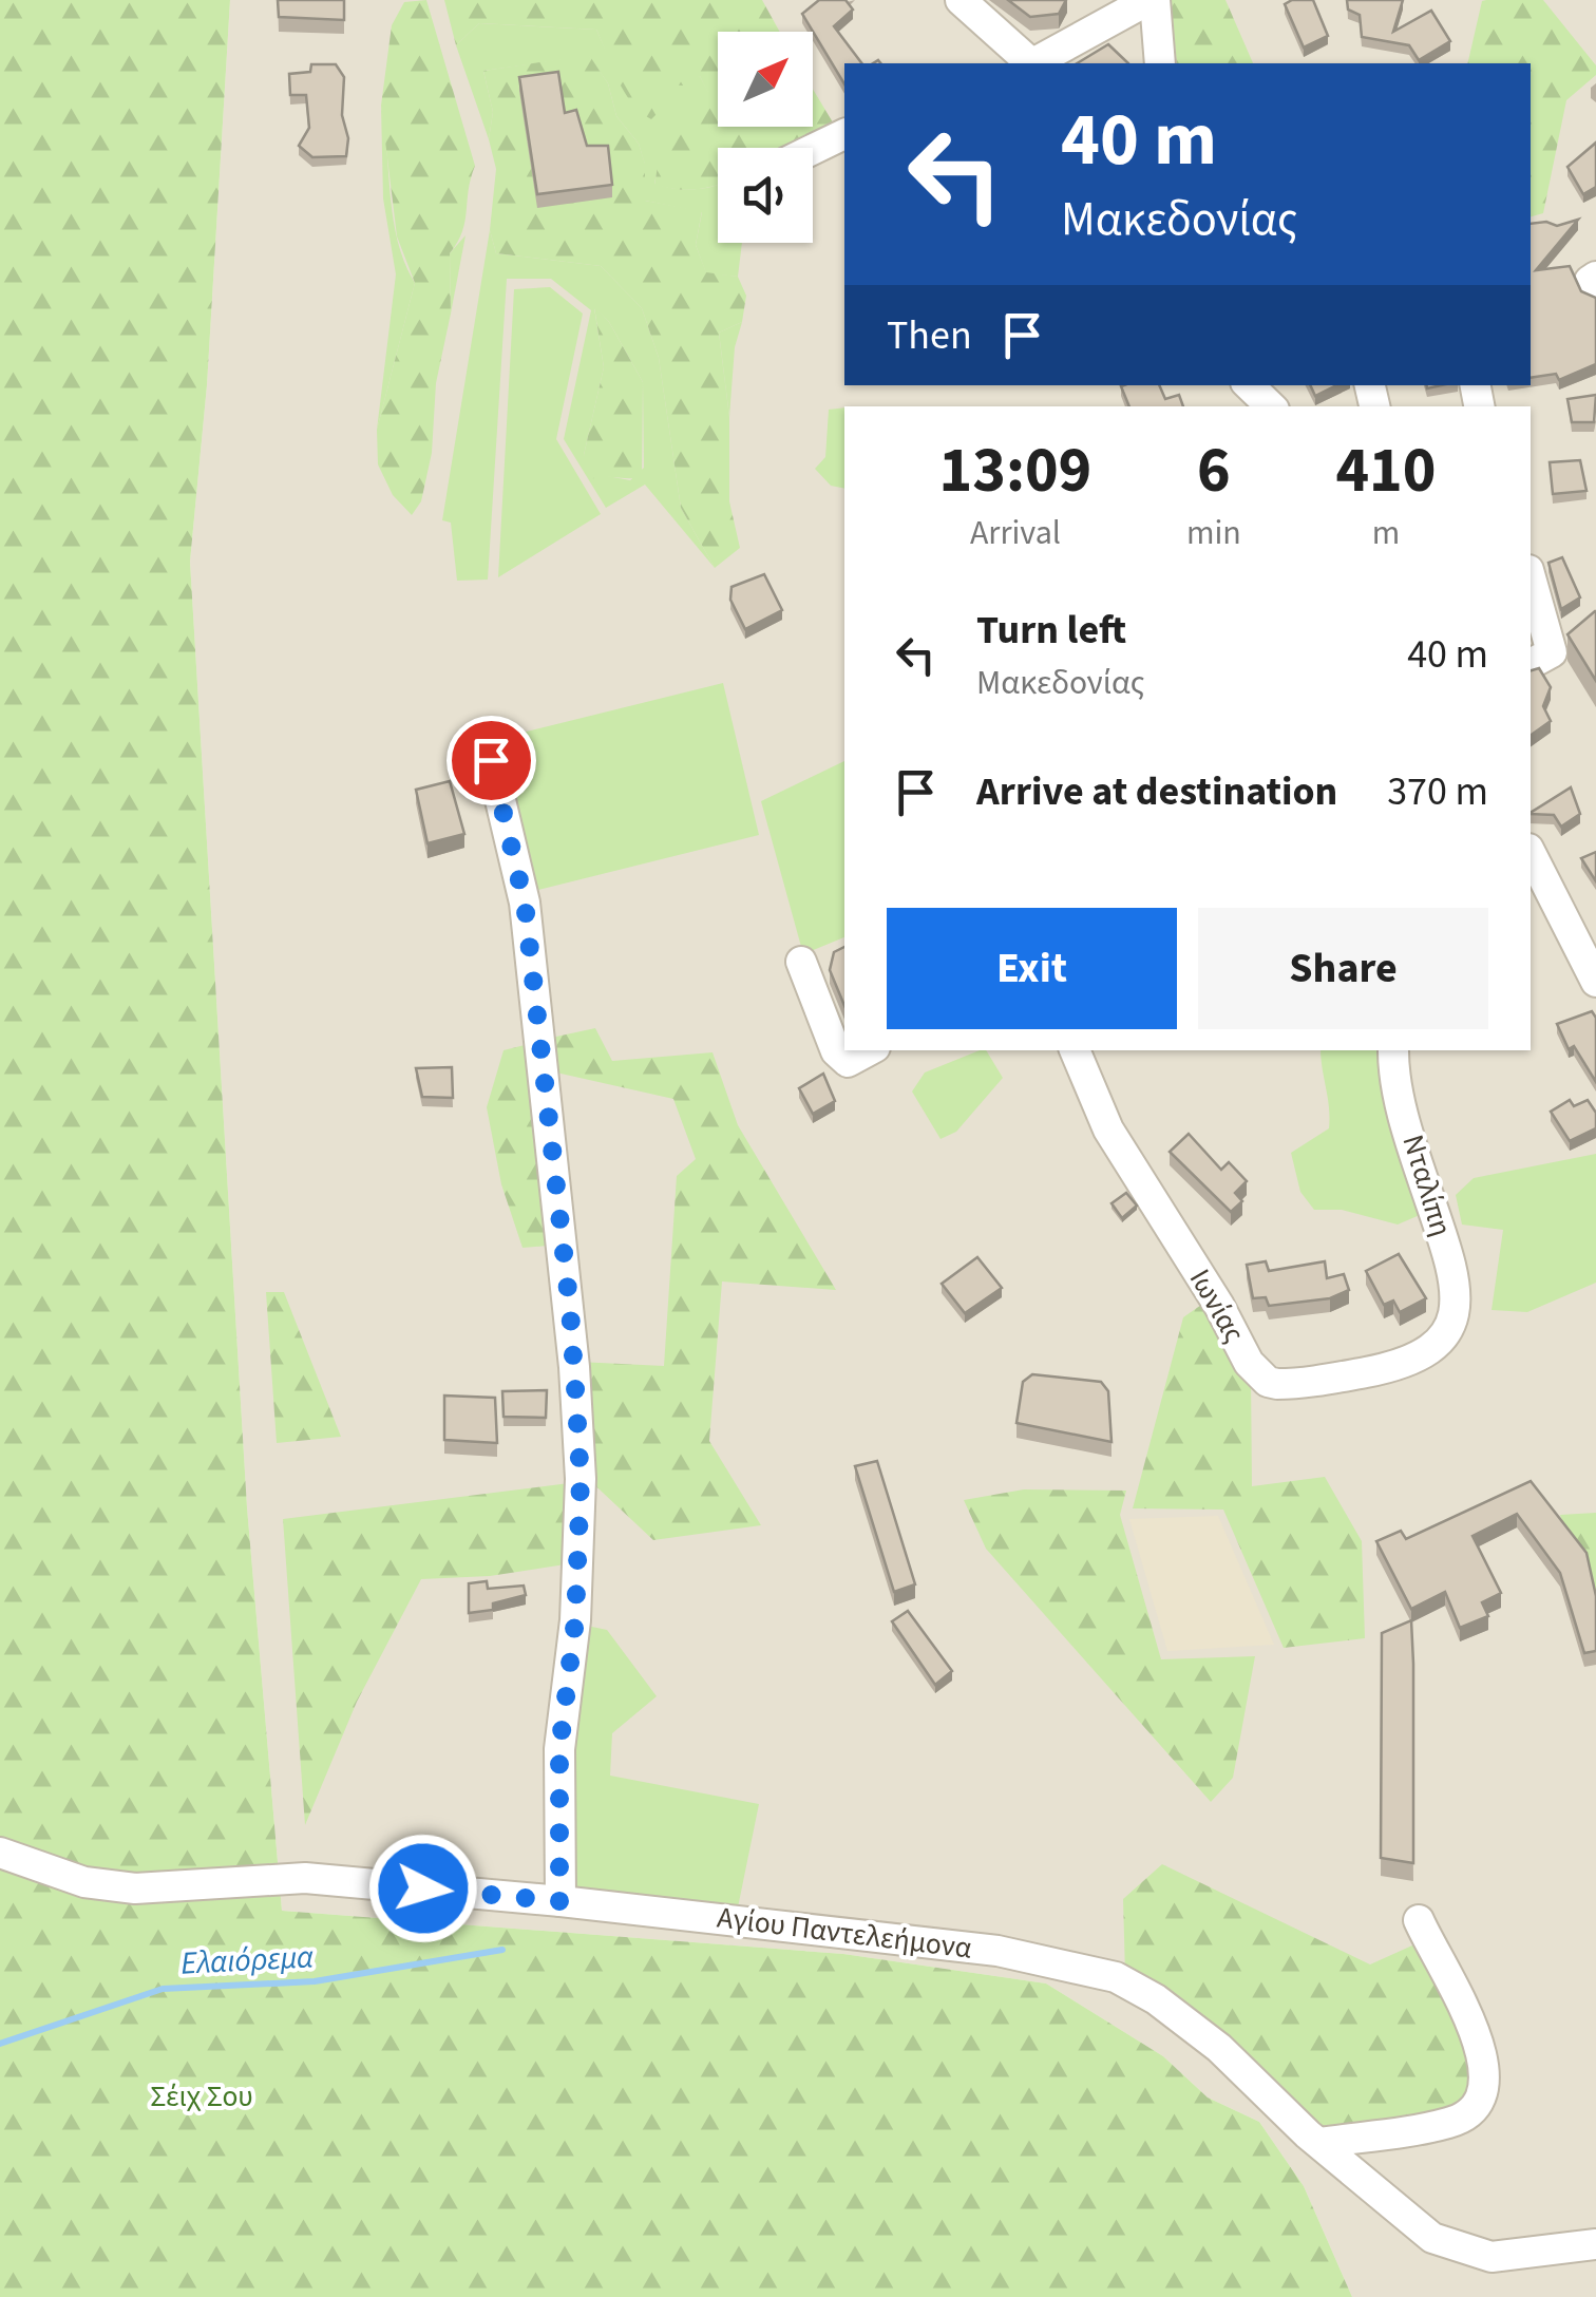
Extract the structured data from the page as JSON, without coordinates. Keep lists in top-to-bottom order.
{
  "streets": {
    "street": ["Νταλίπη", "Ιωνίας", "Αγίου Παντελεήμονα"]
  },
  "crossings": [
    ["Νταλίπη", "Ιωνίας"]
  ],
  "water": ["Ελαιόρεμα"],
  "parks": ["Σέιχ Σου"],
  "north": "top right",
  "page": {
    "turn": ["40 m", "Μακεδονίας"],
    "then": "Then",
    "eta": [
      "13:09",
      "Arrival",
      "6",
      "min",
      "410",
      "m"
    ],
    "list": [
      {
        "name": "Turn left",
        "note": "Μακεδονίας",
        "value": "40 m"
      },
      {
        "name": "Arrive at destination",
        "value": "370 m"
      }
    ],
    "buttons": ["Exit", "Share"]
  }
}
